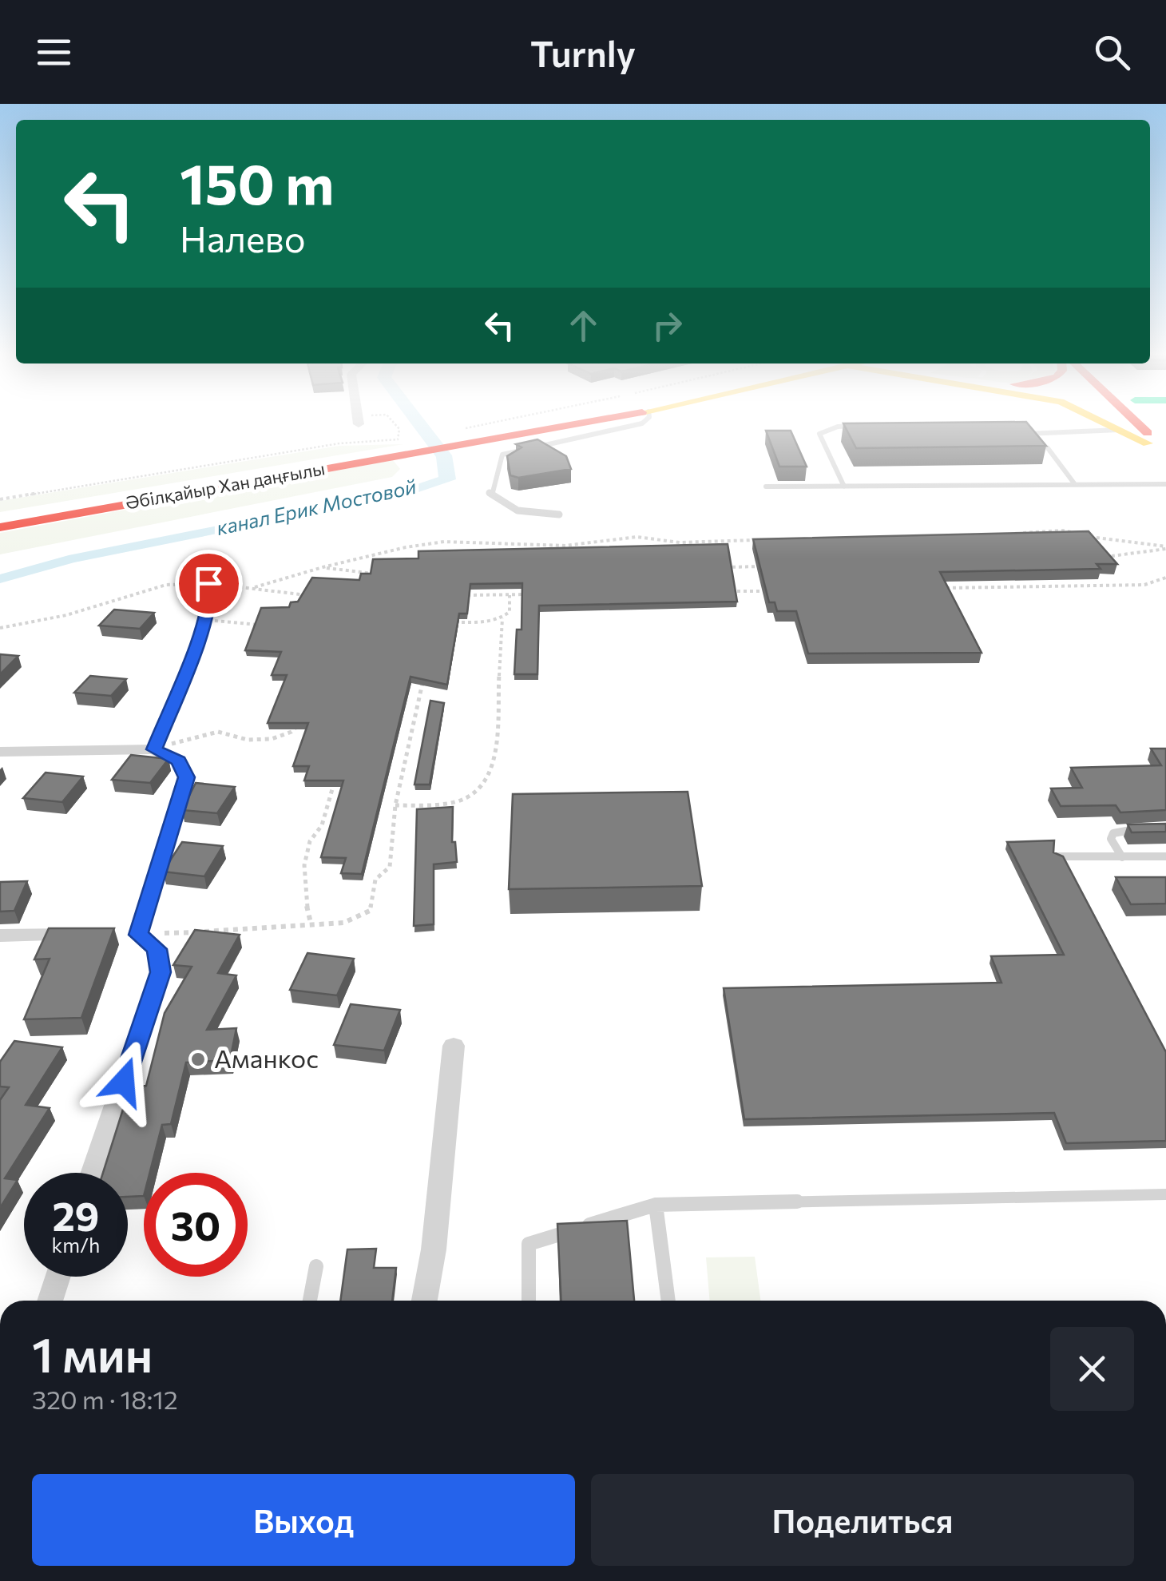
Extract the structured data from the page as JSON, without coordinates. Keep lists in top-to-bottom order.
{
  "streets": {
    "main road": ["Әбілқайыр Хан даңғылы"]
  },
  "water": ["канал Ерик Мостовой"],
  "places": ["Аманкос"],
  "page": {
    "header": "Turnly",
    "turn": ["150 m", "Налево"],
    "speed": "29 km/h",
    "limit": "30",
    "heading": ["1 мин", "320 m · 18:12"],
    "buttons": ["Выход", "Поделиться"]
  }
}
